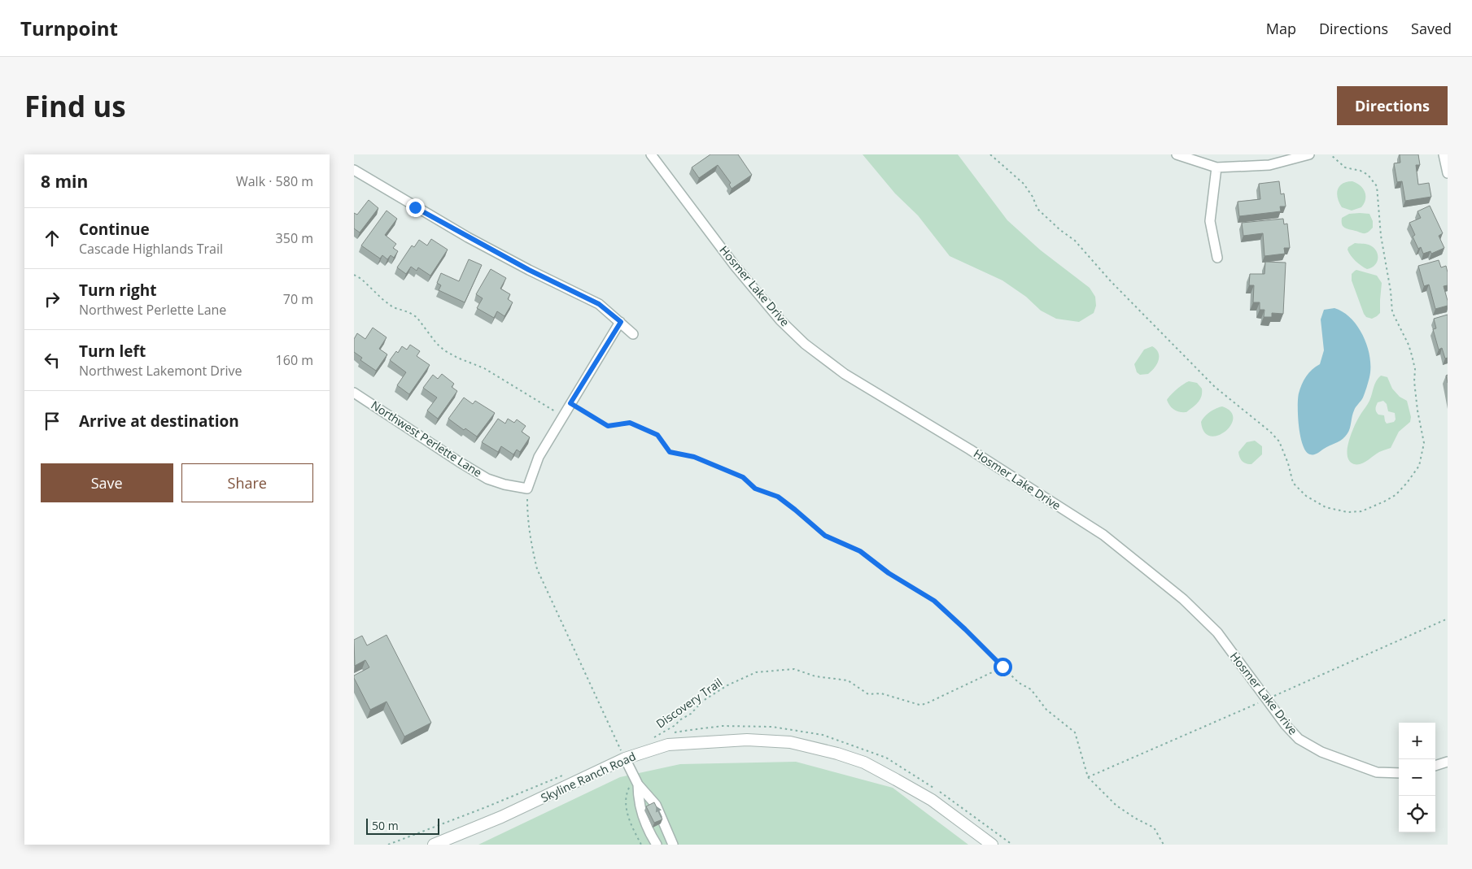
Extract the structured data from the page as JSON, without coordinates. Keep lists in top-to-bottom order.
{
  "streets": {
    "street": ["Hosmer Lake Drive", "Northwest Perlette Lane", "Skyline Ranch Road"],
    "path": ["Discovery Trail"]
  },
  "scale_bar": "50 m",
  "page": {
    "header": "Turnpoint",
    "nav": ["Map", "Directions", "Saved"],
    "buttons": [
      "Directions",
      ["Save", "Share"]
    ],
    "title": "Find us",
    "heading": ["8 min", "Walk · 580 m"],
    "list": [
      ["Continue", "Cascade Highlands Trail", "350 m"],
      ["Turn right", "Northwest Perlette Lane", "70 m"],
      ["Turn left", "Northwest Lakemont Drive", "160 m"],
      "Arrive at destination"
    ],
    "map_buttons": ["+", "−"],
    "scale": "50 m"
  }
}
